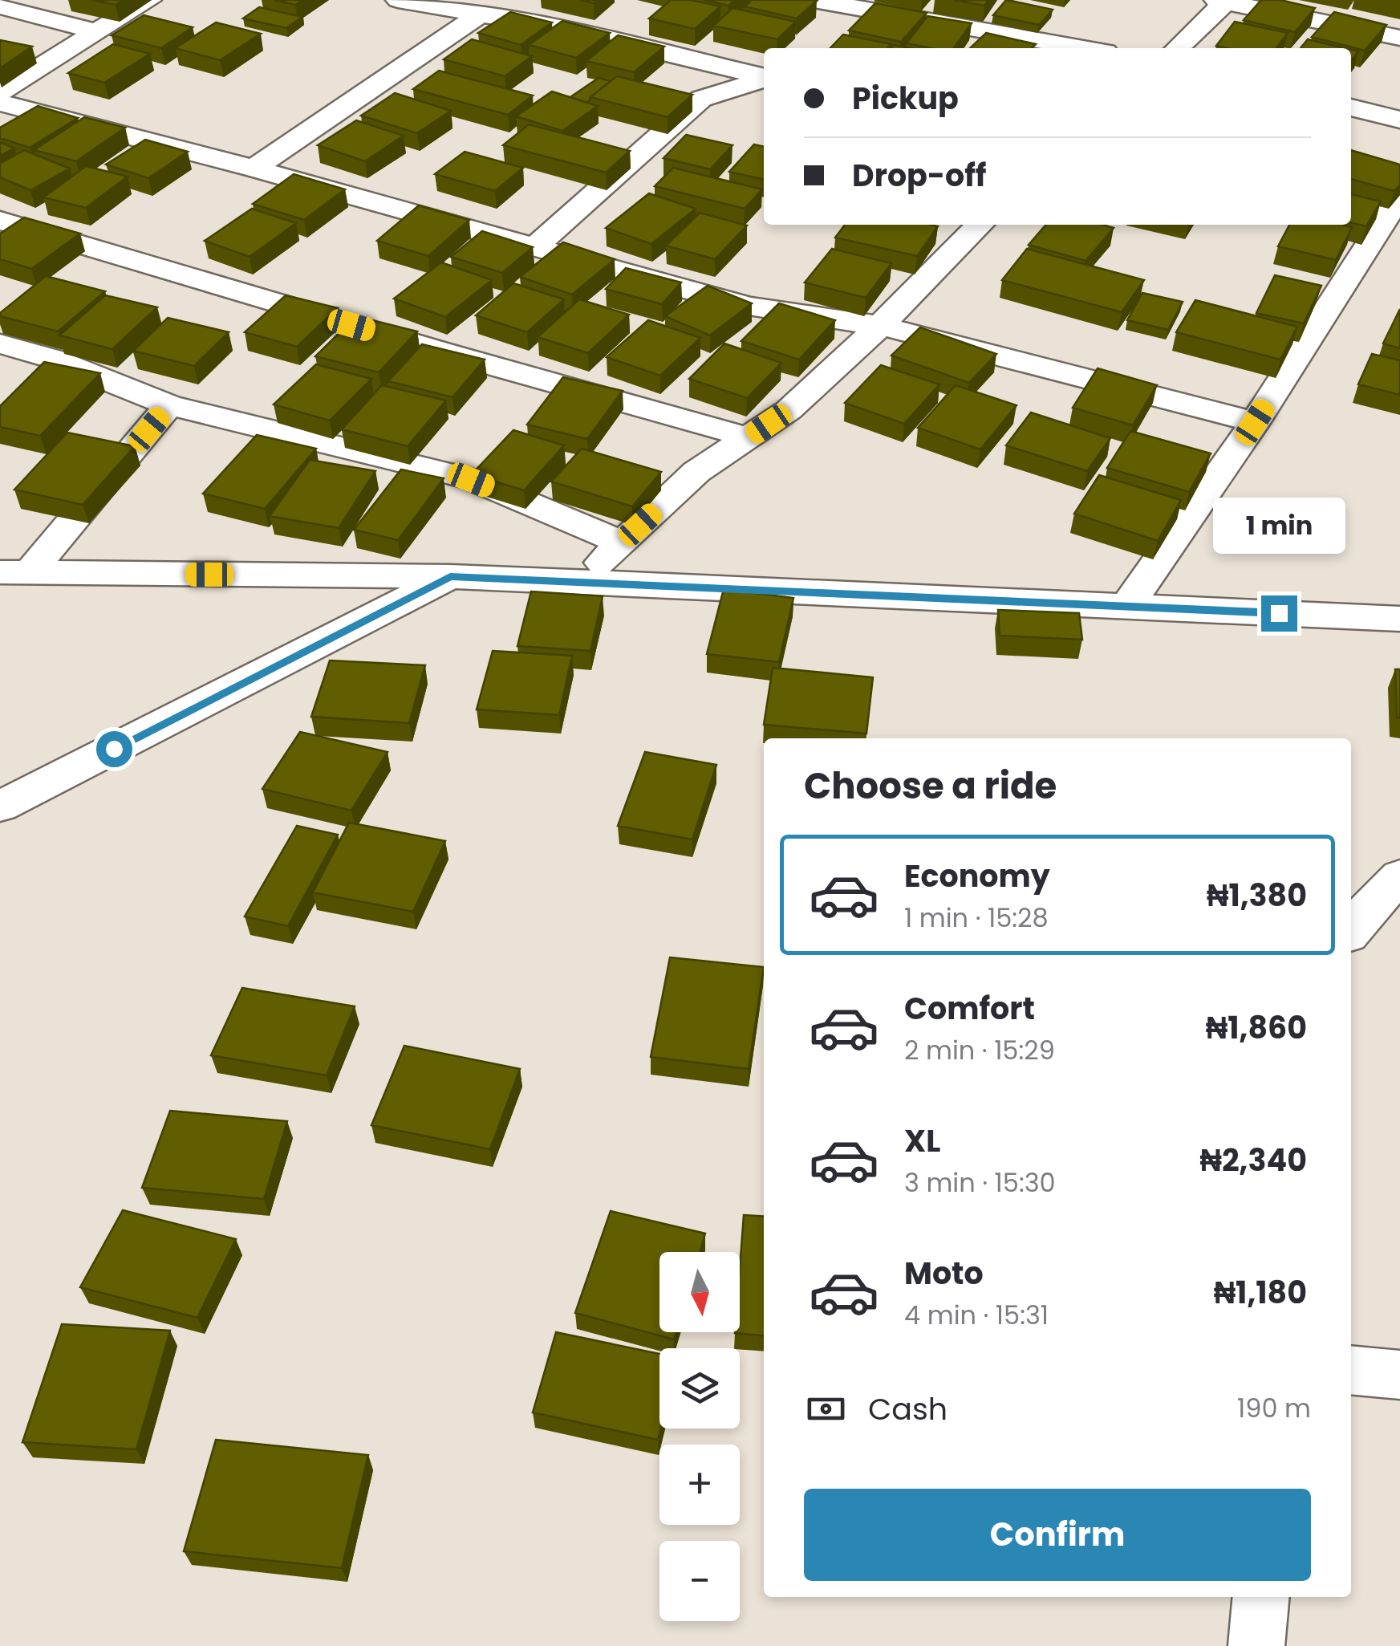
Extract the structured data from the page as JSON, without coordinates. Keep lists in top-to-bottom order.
{
  "north": "bottom",
  "page": {
    "banner": ["Pickup", "Drop-off"],
    "bubble": "1 min",
    "heading": "Choose a ride",
    "list": [
      {
        "name": "Economy",
        "note": "1 min · 15:28",
        "value": "₦1,380"
      },
      {
        "name": "Comfort",
        "note": "2 min · 15:29",
        "value": "₦1,860"
      },
      {
        "name": "XL",
        "note": "3 min · 15:30",
        "value": "₦2,340"
      },
      {
        "name": "Moto",
        "note": "4 min · 15:31",
        "value": "₦1,180"
      }
    ],
    "map_buttons": ["+", "−"],
    "pay": ["Cash", "190 m"],
    "buttons": "Confirm"
  }
}
